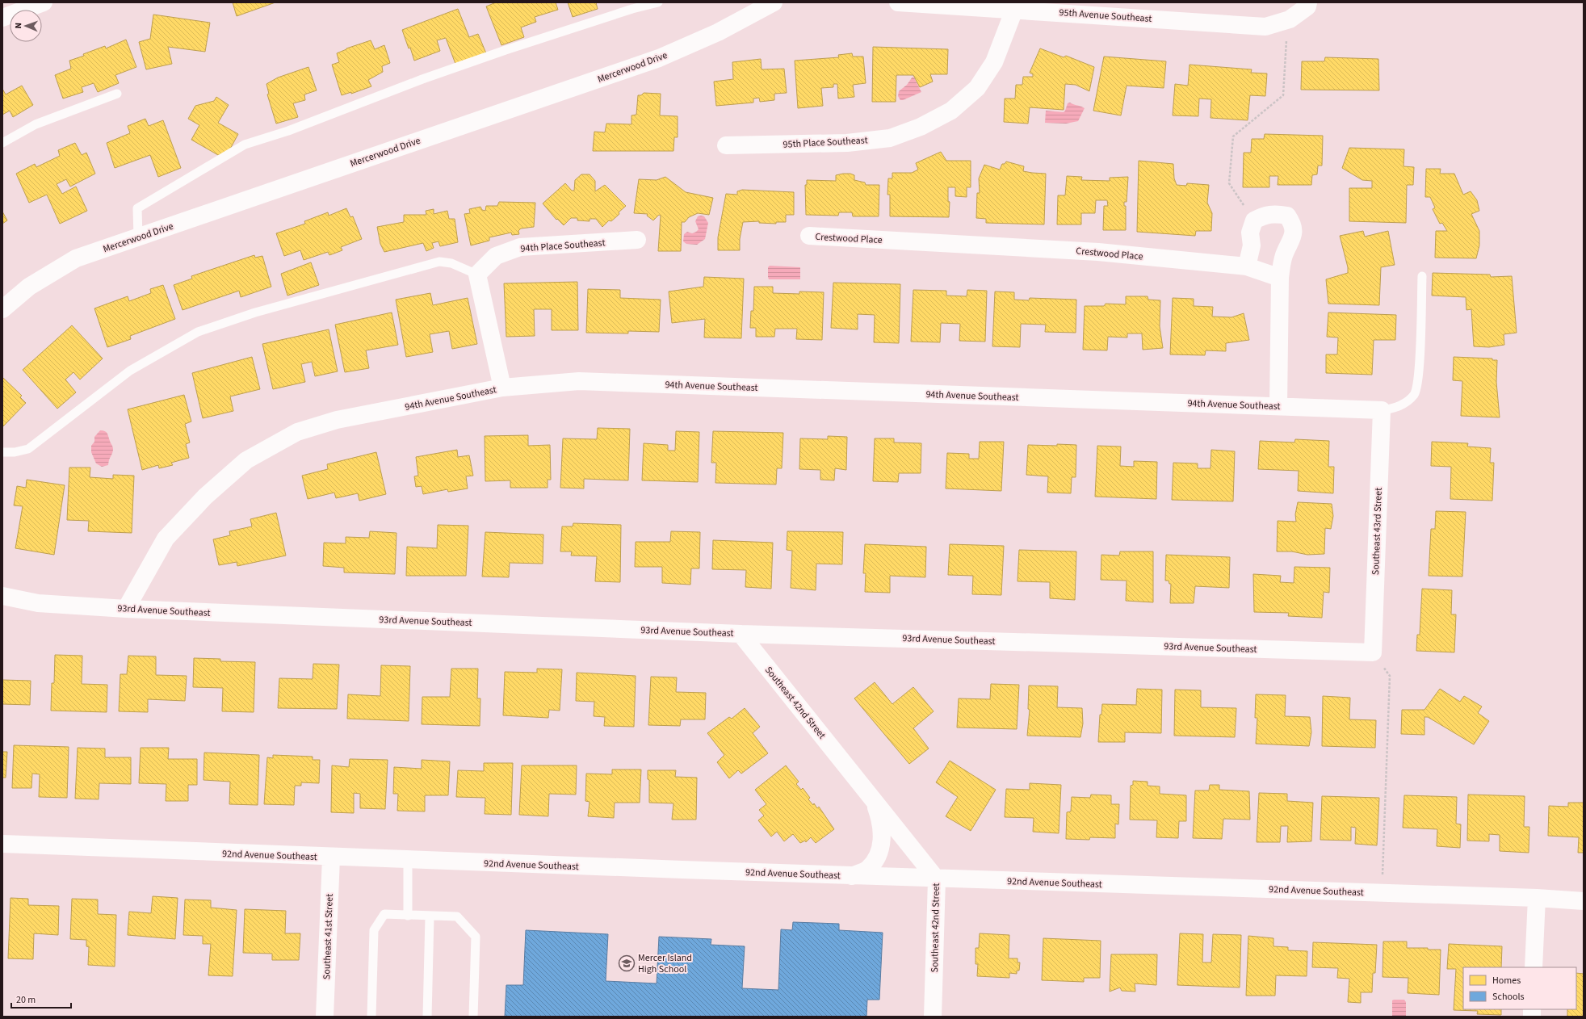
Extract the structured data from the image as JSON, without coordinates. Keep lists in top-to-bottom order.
{
  "streets": {
    "street": [
      "95th Avenue Southeast",
      "Mercerwood Drive",
      "95th Place Southeast",
      "Crestwood Place",
      "94th Place Southeast",
      "94th Avenue Southeast",
      "Southeast 43rd Street",
      "93rd Avenue Southeast",
      "Southeast 42nd Street",
      "92nd Avenue Southeast",
      "Southeast 41st Street"
    ]
  },
  "crossings": [
    ["95th Avenue Southeast", "95th Place Southeast"],
    ["94th Avenue Southeast", "Southeast 43rd Street"],
    ["94th Avenue Southeast", "93rd Avenue Southeast"],
    ["Southeast 43rd Street", "93rd Avenue Southeast"],
    ["93rd Avenue Southeast", "Southeast 42nd Street"],
    ["Southeast 42nd Street", "92nd Avenue Southeast"],
    ["92nd Avenue Southeast", "Southeast 41st Street"]
  ],
  "places": {
    "school or university": ["Mercer Island High School"]
  },
  "legend": ["Homes", "Schools"],
  "scale_bar": "20 m",
  "north": "left"
}
